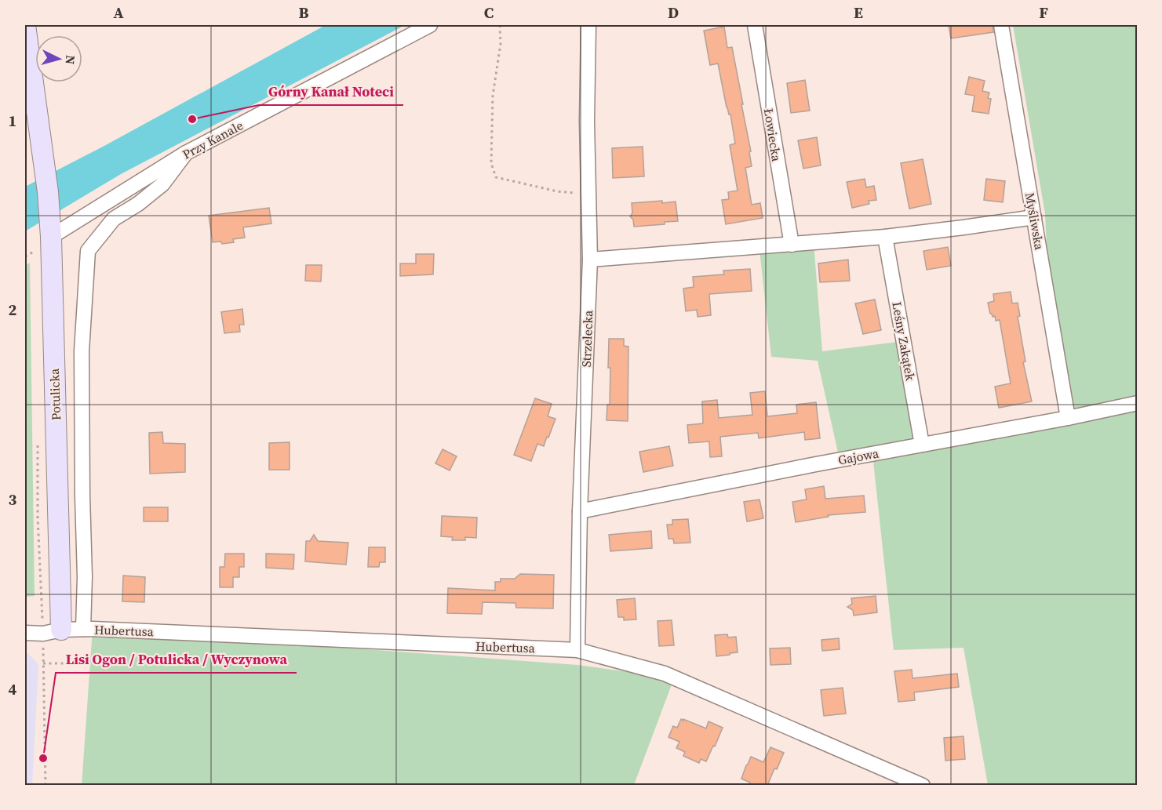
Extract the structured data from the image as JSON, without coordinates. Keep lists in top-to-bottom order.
{
  "streets": {
    "street": [
      "Łowiecka",
      "Przy Kanale",
      "Myśliwska",
      "Strzelecka",
      "Leśny Zakątek",
      "Potulicka",
      "Gajowa",
      "Hubertusa"
    ]
  },
  "crossings": [
    ["Przy Kanale", "Potulicka"],
    ["Myśliwska", "Gajowa"],
    ["Strzelecka", "Gajowa"],
    ["Strzelecka", "Hubertusa"],
    ["Leśny Zakątek", "Gajowa"],
    ["Potulicka", "Hubertusa"]
  ],
  "places": ["Górny Kanał Noteci", "Lisi Ogon / Potulicka / Wyczynowa"],
  "north": "right",
  "grid": {
    "columns": [
      "A",
      "B",
      "C",
      "D",
      "E",
      "F"
    ],
    "rows": [
      "1",
      "2",
      "3",
      "4"
    ]
  }
}
